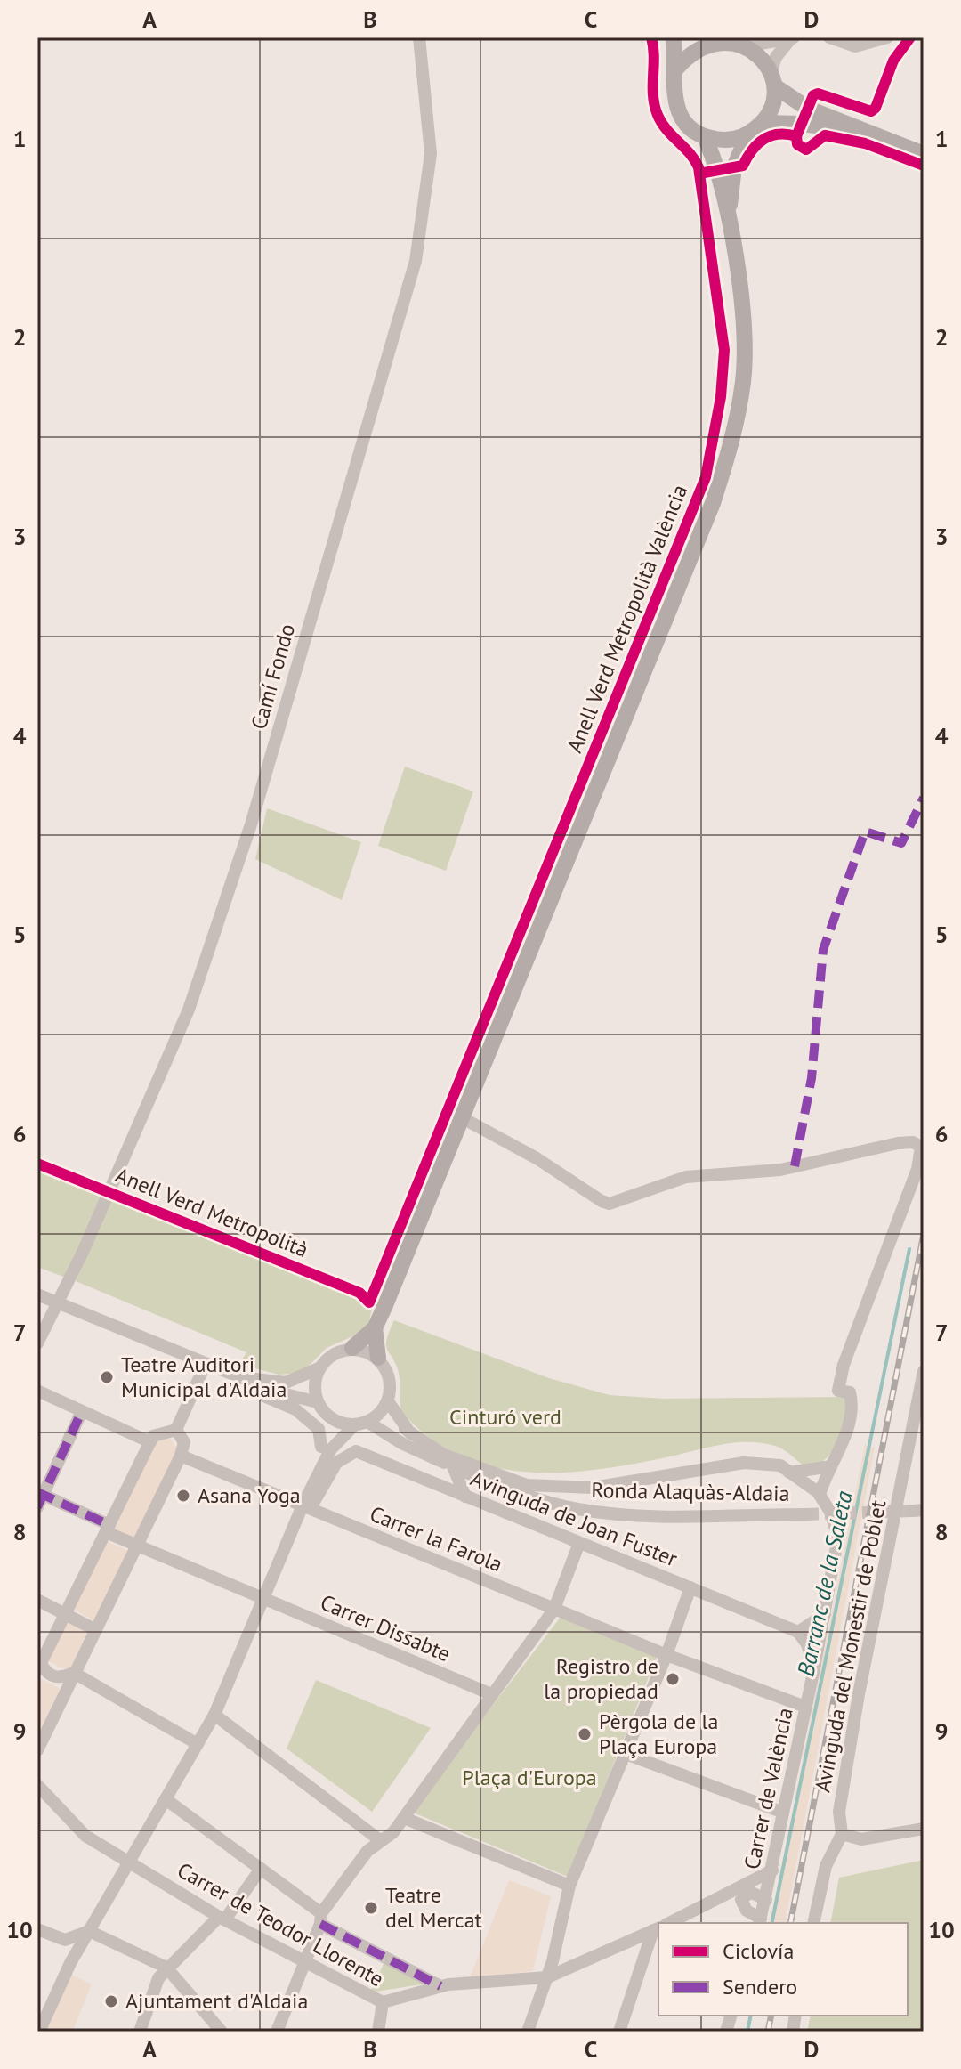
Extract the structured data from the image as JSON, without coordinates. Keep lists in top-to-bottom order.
{
  "streets": {
    "street": [
      "Camí Fondo",
      "Ronda Alaquàs-Aldaia",
      "Avinguda de Joan Fuster",
      "Carrer la Farola",
      "Carrer Dissabte",
      "Avinguda del Monestir de Poblet",
      "Carrer de València",
      "Carrer de Teodor Llorente"
    ],
    "cycle path": ["Anell Verd Metropolità València"]
  },
  "crossings": [
    ["Ronda Alaquàs-Aldaia", "Carrer de València"],
    ["Avinguda de Joan Fuster", "Carrer la Farola"],
    ["Carrer de València", "Carrer de Teodor Llorente"]
  ],
  "water": ["Barranc de la Saleta"],
  "parks": ["Cinturó verd", "Plaça d'Europa"],
  "places": [
    "Teatre Auditori Municipal d'Aldaia",
    "Asana Yoga",
    "Registro de la propiedad",
    "Pèrgola de la Plaça Europa",
    "Teatre del Mercat",
    "Ajuntament d'Aldaia"
  ],
  "legend": ["Ciclovía", "Sendero"],
  "grid": {
    "columns": [
      "A",
      "B",
      "C",
      "D"
    ],
    "rows": [
      "1",
      "2",
      "3",
      "4",
      "5",
      "6",
      "7",
      "8",
      "9",
      "10"
    ]
  }
}
